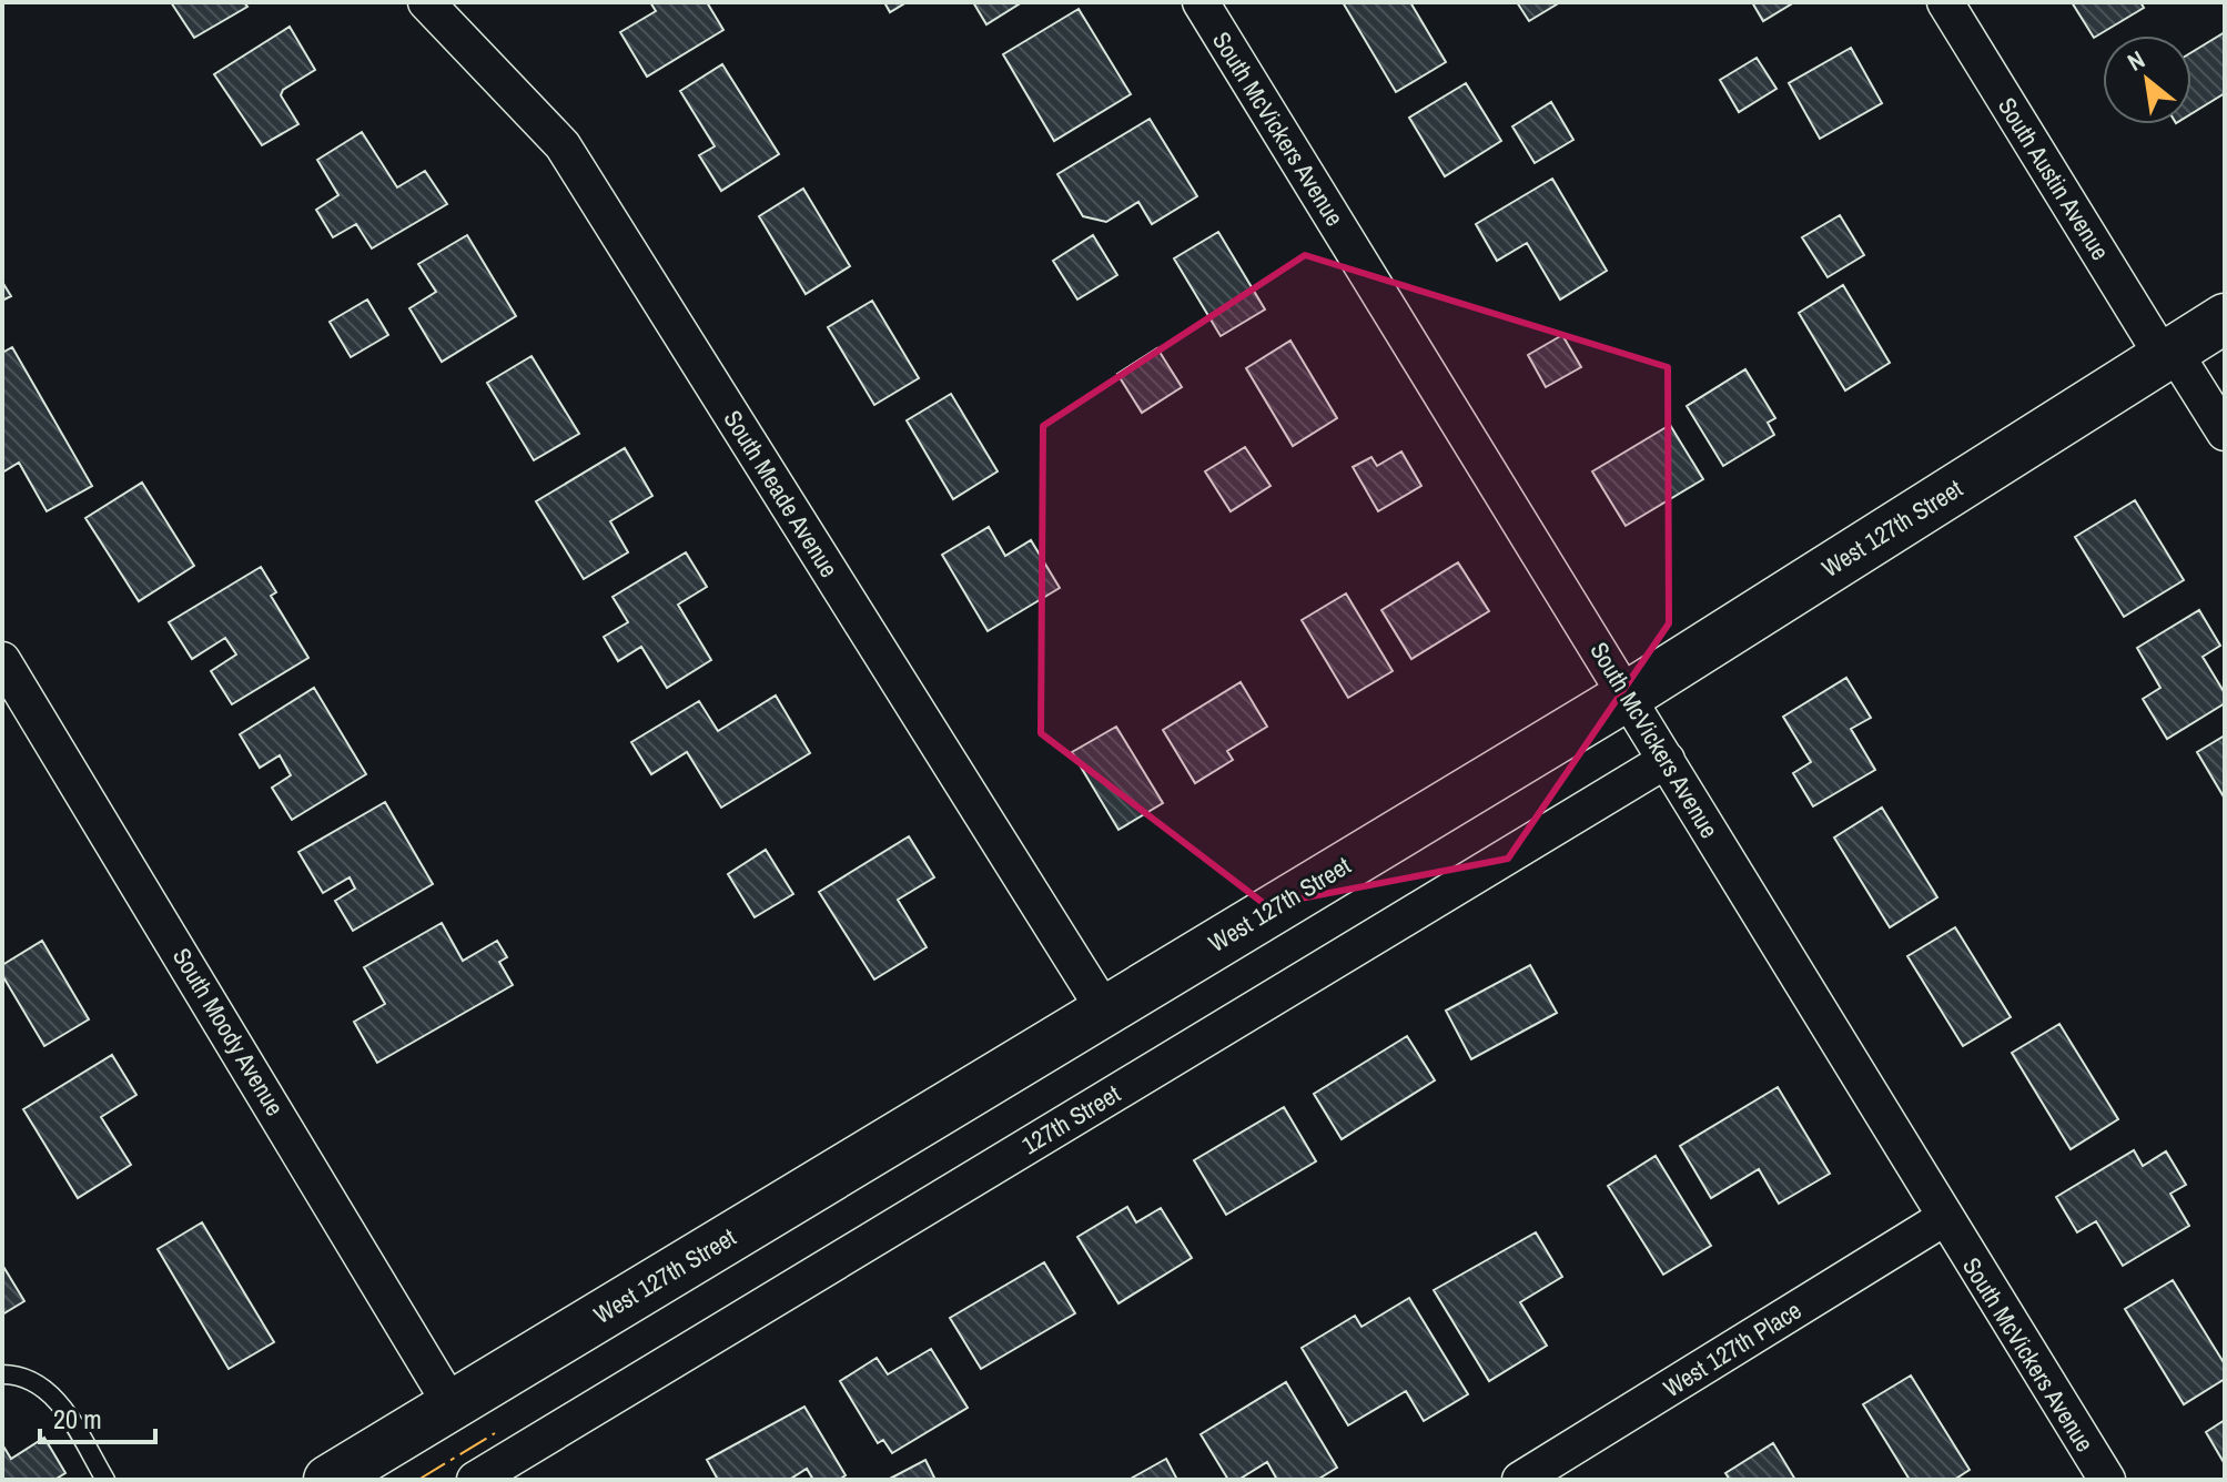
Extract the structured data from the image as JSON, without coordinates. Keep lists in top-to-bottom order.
{
  "streets": {
    "main road": ["West 127th Street"],
    "street": [
      "South McVickers Avenue",
      "South Austin Avenue",
      "South Meade Avenue",
      "South Moody Avenue",
      "127th Street",
      "West 127th Place"
    ]
  },
  "crossings": [
    ["South McVickers Avenue", "West 127th Street"],
    ["South McVickers Avenue", "127th Street"],
    ["South McVickers Avenue", "West 127th Place"],
    ["South Austin Avenue", "West 127th Street"],
    ["South Meade Avenue", "West 127th Street"],
    ["West 127th Street", "South Moody Avenue"]
  ],
  "scale_bar": "20 m",
  "north": "top left"
}
